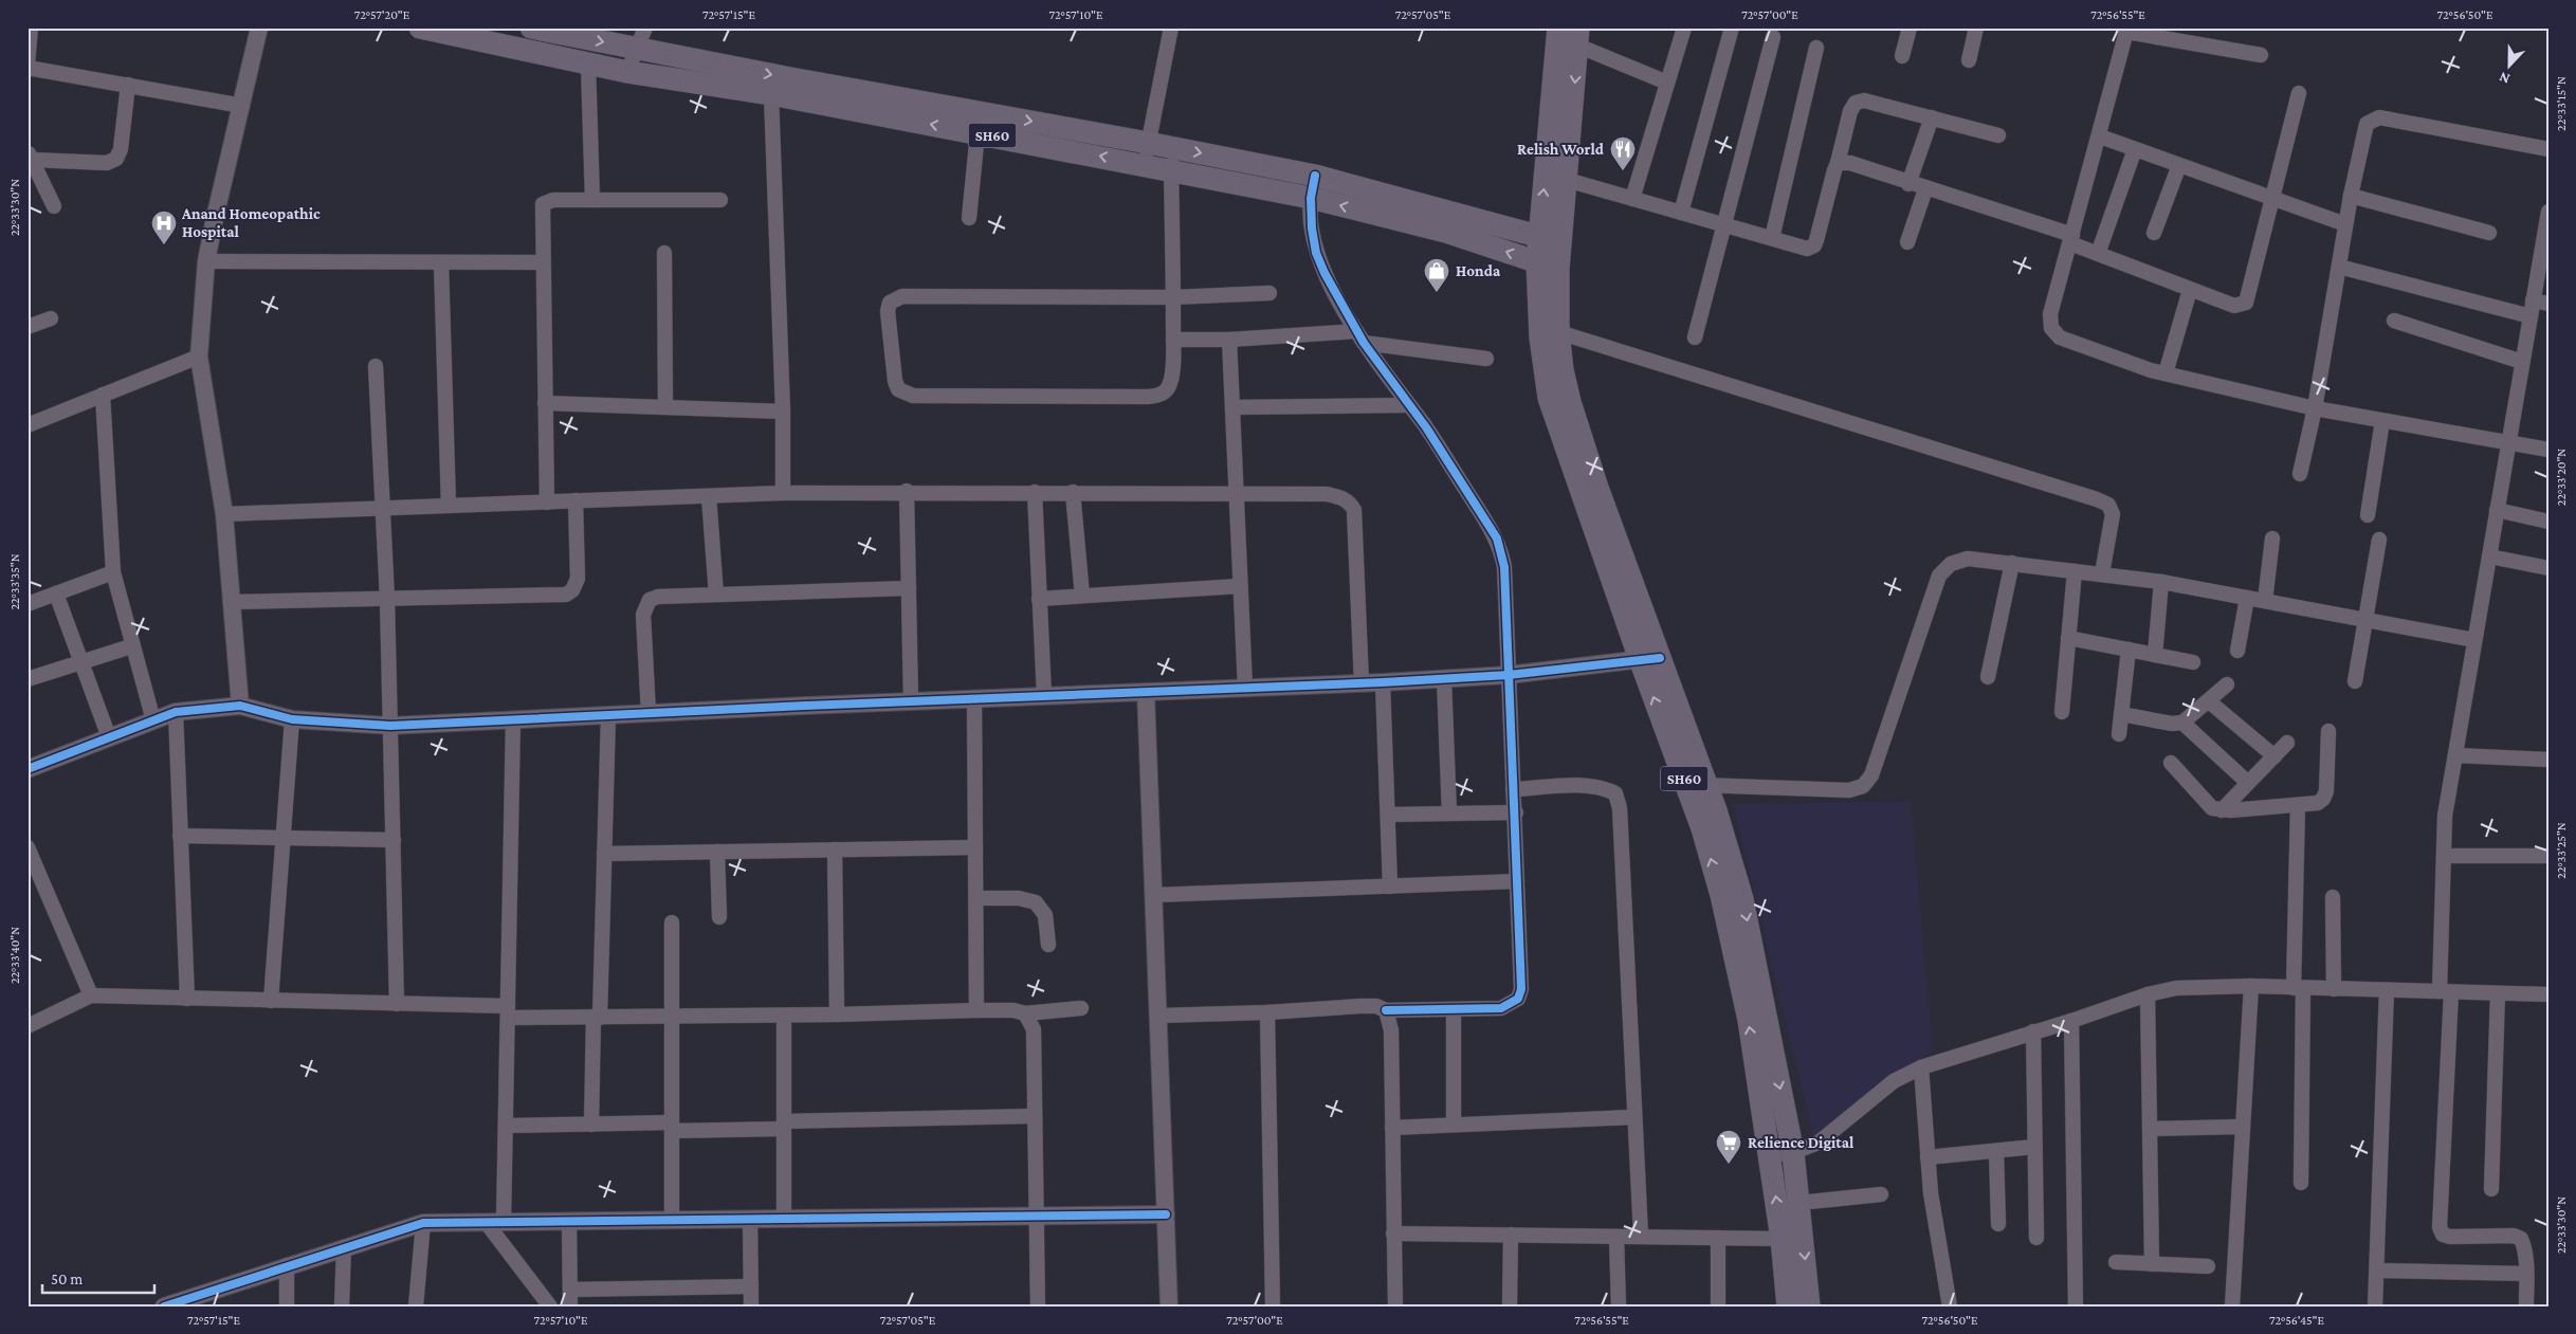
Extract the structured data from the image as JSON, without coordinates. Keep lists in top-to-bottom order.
{
  "streets": {
    "main road": ["SH60"]
  },
  "places": {
    "restaurant": ["Relish World"],
    "hospital": ["Anand Homeopathic Hospital"],
    "shop": ["Honda"],
    "supermarket": ["Relience Digital"]
  },
  "scale_bar": "50 m",
  "north": "bottom",
  "coordinates": [
    "72°57'20\"E",
    "72°57'15\"E",
    "72°57'10\"E",
    "72°57'05\"E",
    "72°57'00\"E",
    "72°56'55\"E",
    "72°56'50\"E",
    "22°33'15\"N",
    "22°33'30\"N",
    "22°33'20\"N",
    "22°33'35\"N",
    "22°33'25\"N",
    "22°33'40\"N",
    "72°56'45\"E"
  ]
}
